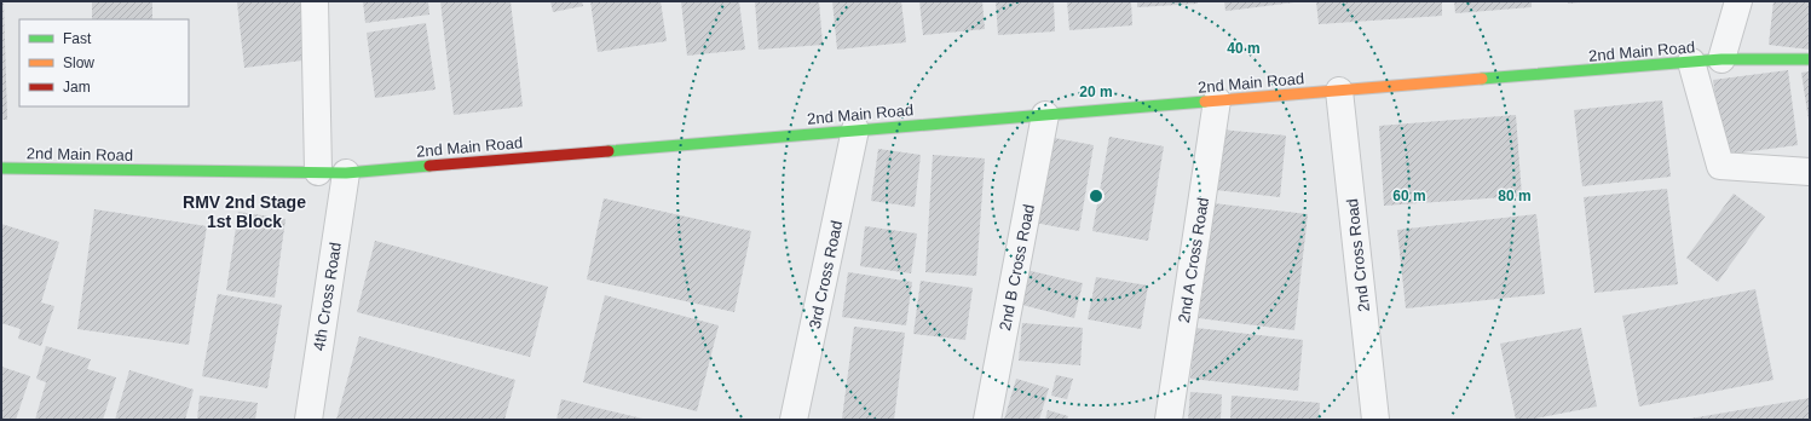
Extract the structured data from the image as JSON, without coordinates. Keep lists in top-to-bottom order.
{
  "streets": {
    "street": [
      "2nd Main Road",
      "2nd Cross Road",
      "2nd A Cross Road",
      "2nd B Cross Road",
      "3rd Cross Road",
      "4th Cross Road"
    ]
  },
  "crossings": [
    ["2nd Main Road", "2nd Cross Road"],
    ["2nd Main Road", "2nd A Cross Road"],
    ["2nd Main Road", "2nd B Cross Road"],
    ["2nd Main Road", "3rd Cross Road"],
    ["2nd Main Road", "4th Cross Road"]
  ],
  "districts": ["RMV 2nd Stage 1st Block"],
  "legend": ["Fast", "Slow", "Jam"],
  "rings": [
    "40 m",
    "20 m",
    "60 m",
    "80 m"
  ]
}
